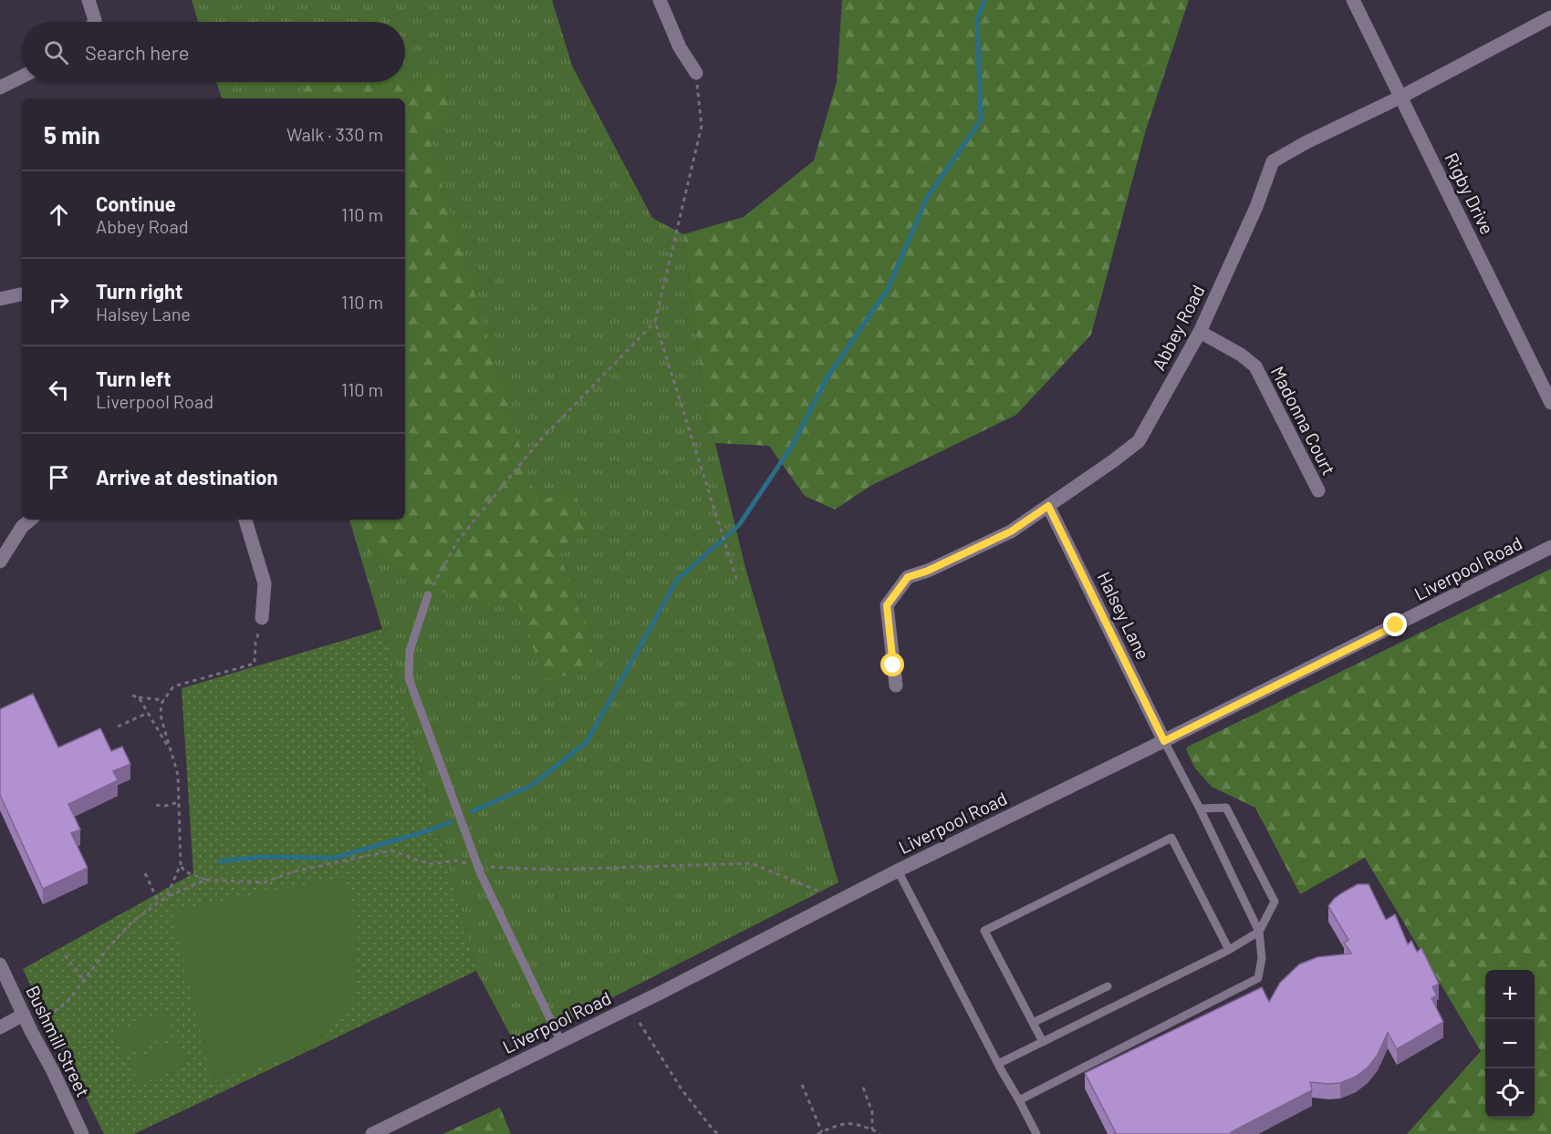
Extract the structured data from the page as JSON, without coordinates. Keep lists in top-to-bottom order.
{
  "streets": {
    "street": [
      "Rigby Drive",
      "Abbey Road",
      "Madonna Court",
      "Liverpool Road",
      "Halsey Lane",
      "Bushmill Street"
    ]
  },
  "crossings": [
    ["Rigby Drive", "Abbey Road"],
    ["Abbey Road", "Madonna Court"],
    ["Abbey Road", "Halsey Lane"],
    ["Liverpool Road", "Halsey Lane"]
  ],
  "page": {
    "search": "Search here",
    "heading": ["5 min", "Walk · 330 m"],
    "list": [
      ["Continue", "Abbey Road", "110 m"],
      ["Turn right", "Halsey Lane", "110 m"],
      ["Turn left", "Liverpool Road", "110 m"],
      "Arrive at destination"
    ],
    "map_buttons": ["+", "−"]
  }
}
